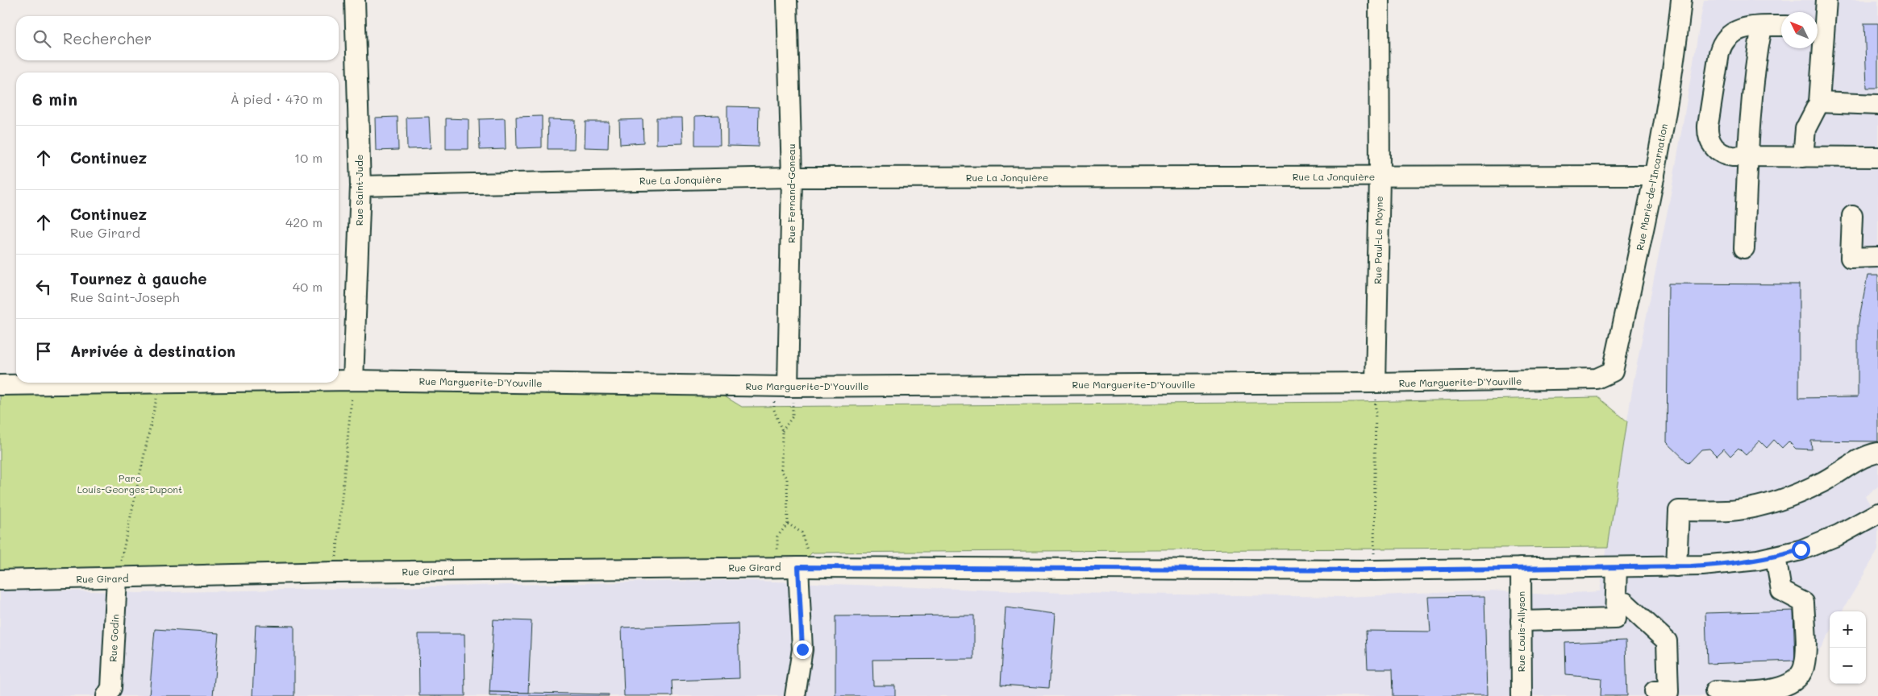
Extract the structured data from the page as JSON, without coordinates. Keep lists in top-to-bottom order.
{
  "streets": {
    "street": [
      "Rue La Jonquière",
      "Rue Marie-de-l'Incarnation",
      "Rue Saint-Jude",
      "Rue Fernand-Goneau",
      "Rue Paul-Le Moyne",
      "Rue Marguerite-D'Youville",
      "Rue Girard",
      "Rue Louis-Allyson",
      "Rue Godin"
    ]
  },
  "crossings": [
    ["Rue La Jonquière", "Rue Marie-de-l'Incarnation"],
    ["Rue La Jonquière", "Rue Saint-Jude"],
    ["Rue La Jonquière", "Rue Fernand-Goneau"],
    ["Rue La Jonquière", "Rue Paul-Le Moyne"],
    ["Rue Marie-de-l'Incarnation", "Rue Marguerite-D'Youville"],
    ["Rue Saint-Jude", "Rue Marguerite-D'Youville"],
    ["Rue Fernand-Goneau", "Rue Marguerite-D'Youville"],
    ["Rue Paul-Le Moyne", "Rue Marguerite-D'Youville"],
    ["Rue Girard", "Rue Louis-Allyson"],
    ["Rue Girard", "Rue Godin"]
  ],
  "parks": ["Parc Louis-Georges-Dupont"],
  "north": "top left",
  "page": {
    "search": "Rechercher",
    "heading": ["6 min", "À pied · 470 m"],
    "list": [
      ["Continuez", "10 m"],
      ["Continuez", "Rue Girard", "420 m"],
      ["Tournez à gauche", "Rue Saint-Joseph", "40 m"],
      "Arrivée à destination"
    ],
    "map_buttons": ["+", "−"]
  }
}
